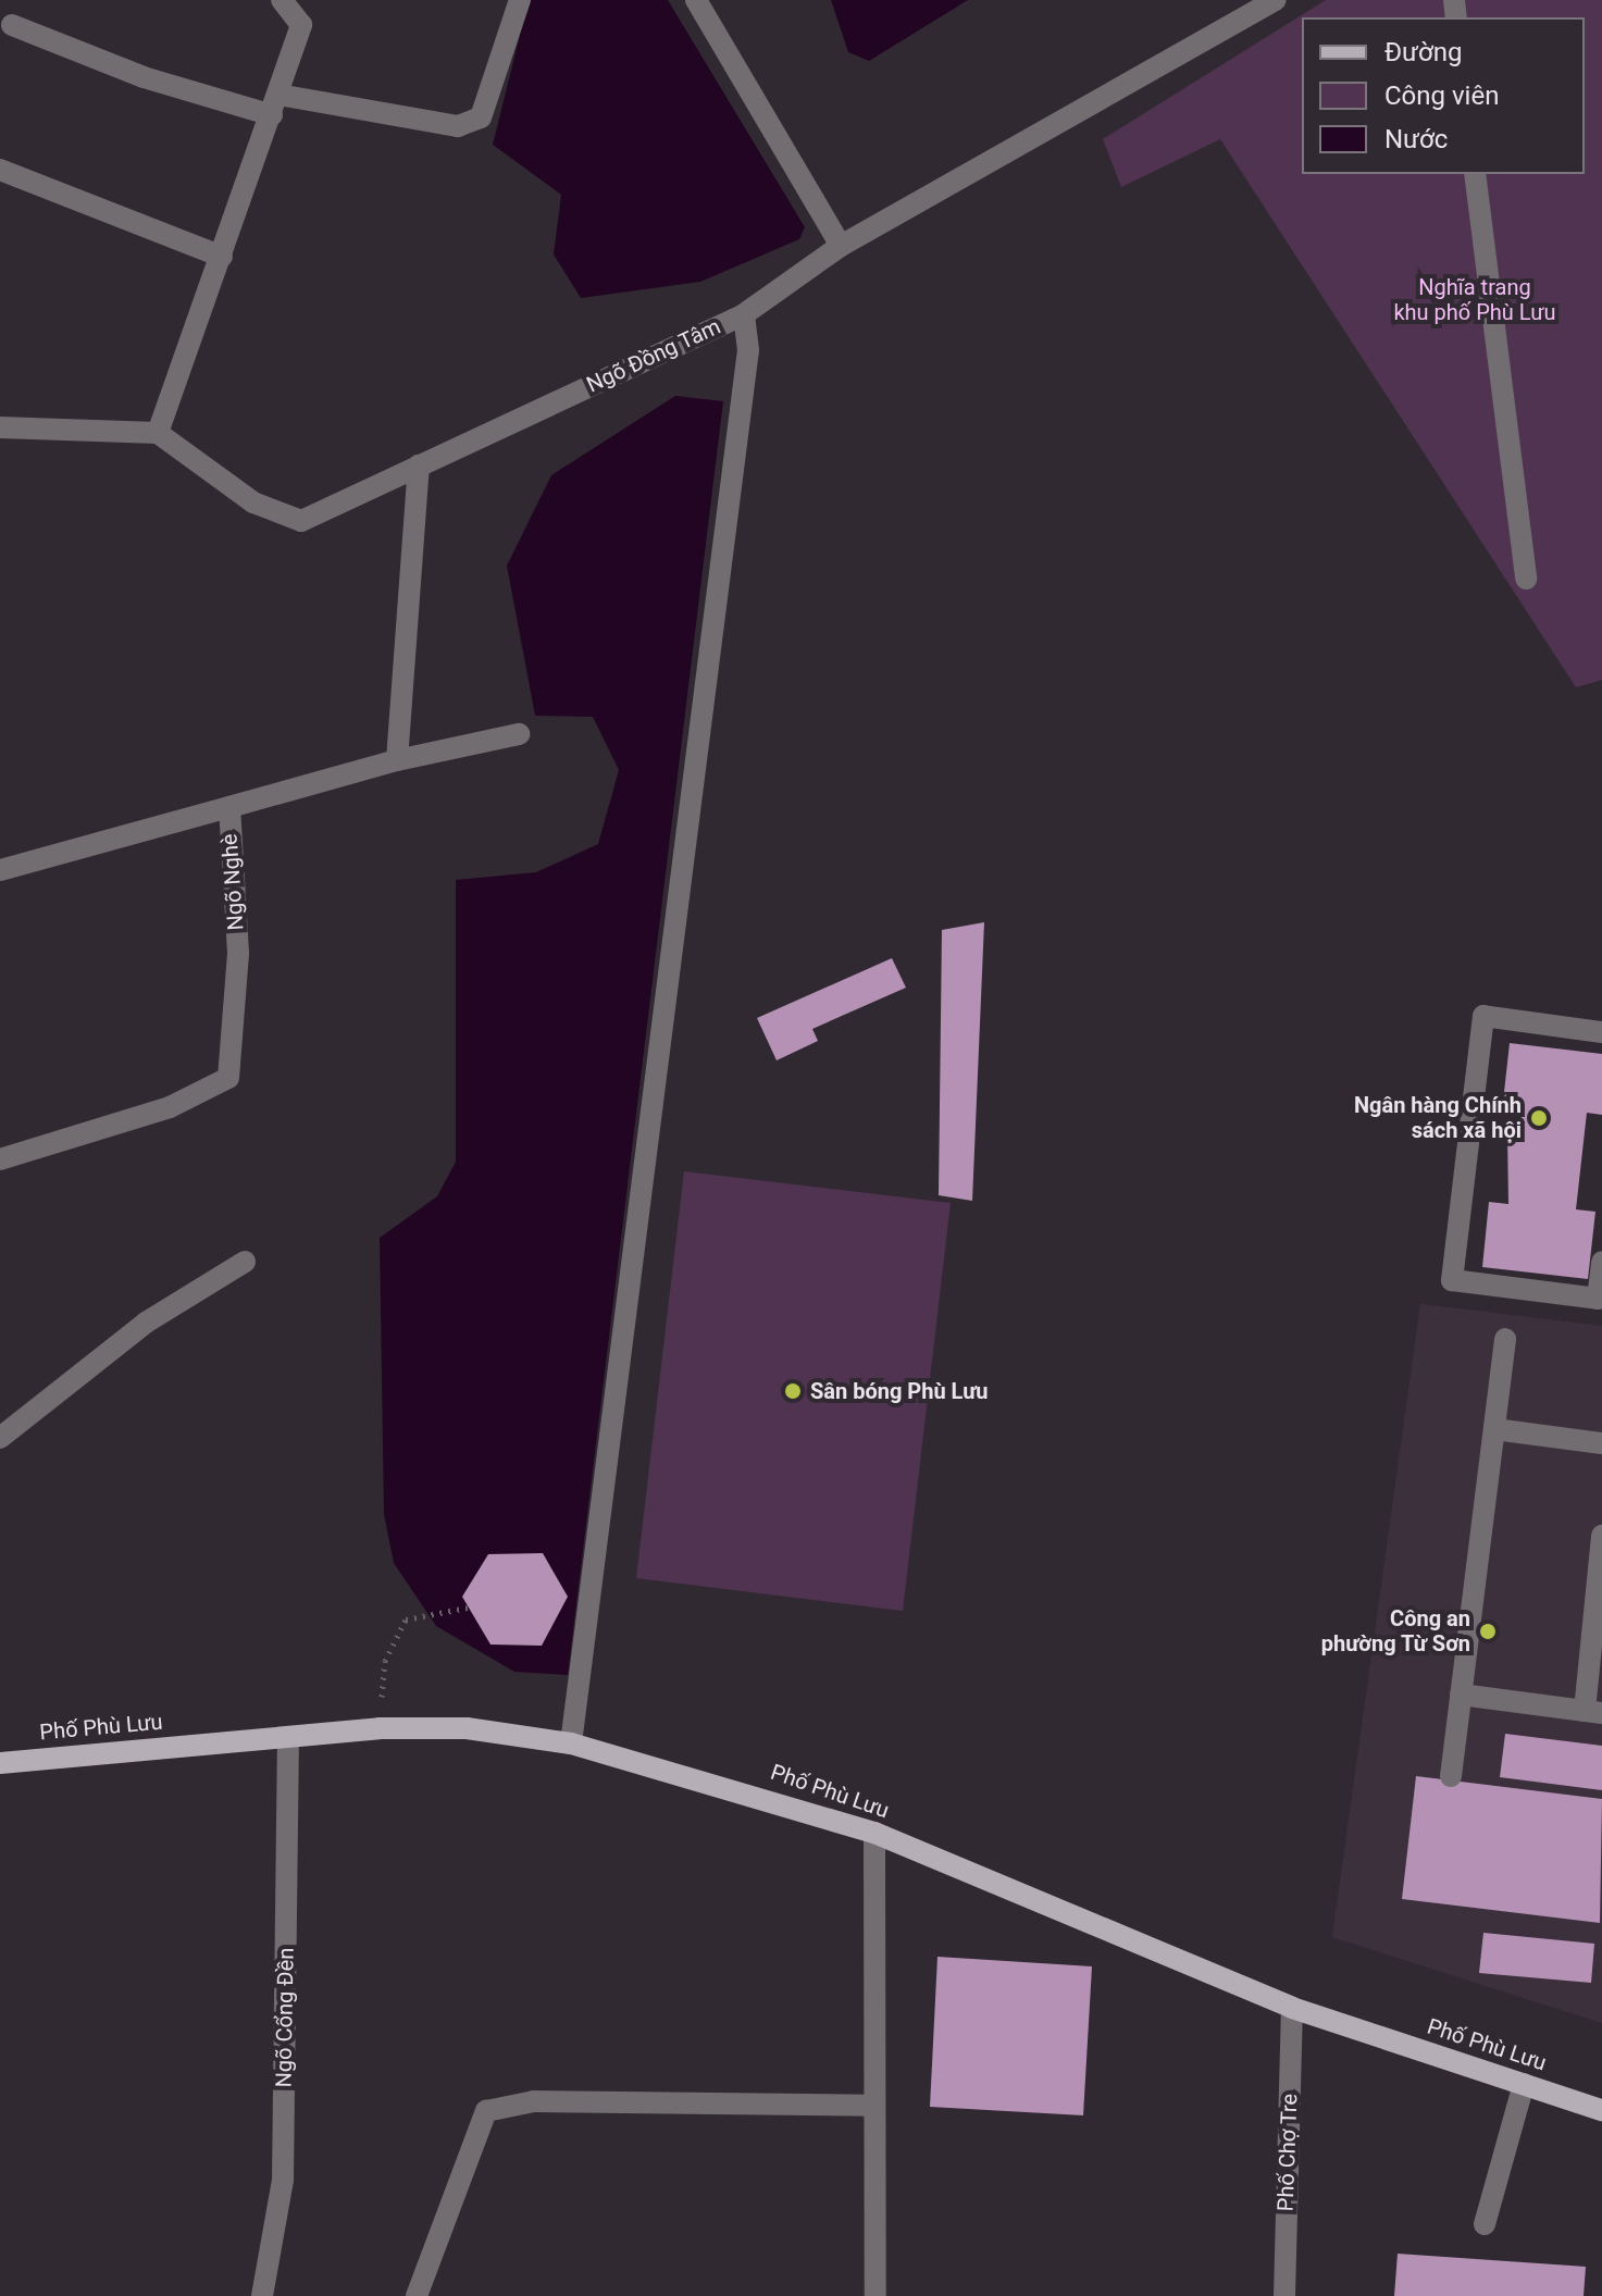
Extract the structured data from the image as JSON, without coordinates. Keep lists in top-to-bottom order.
{
  "streets": {
    "main road": ["Phố Phù Lưu"],
    "street": [
      "Ngõ Đồng Tâm",
      "Ngõ Nghè",
      "Ngõ Cổng Đền",
      "Phố Chợ Tre"
    ]
  },
  "crossings": [
    ["Phố Phù Lưu", "Ngõ Cổng Đền"],
    ["Phố Phù Lưu", "Phố Chợ Tre"]
  ],
  "parks": ["Nghĩa trang khu phố Phù Lưu"],
  "places": ["Ngân hàng Chính sách xã hội", "Sân bóng Phù Lưu", "Công an phường Từ Sơn"],
  "legend": ["Đường", "Công viên", "Nước"]
}
